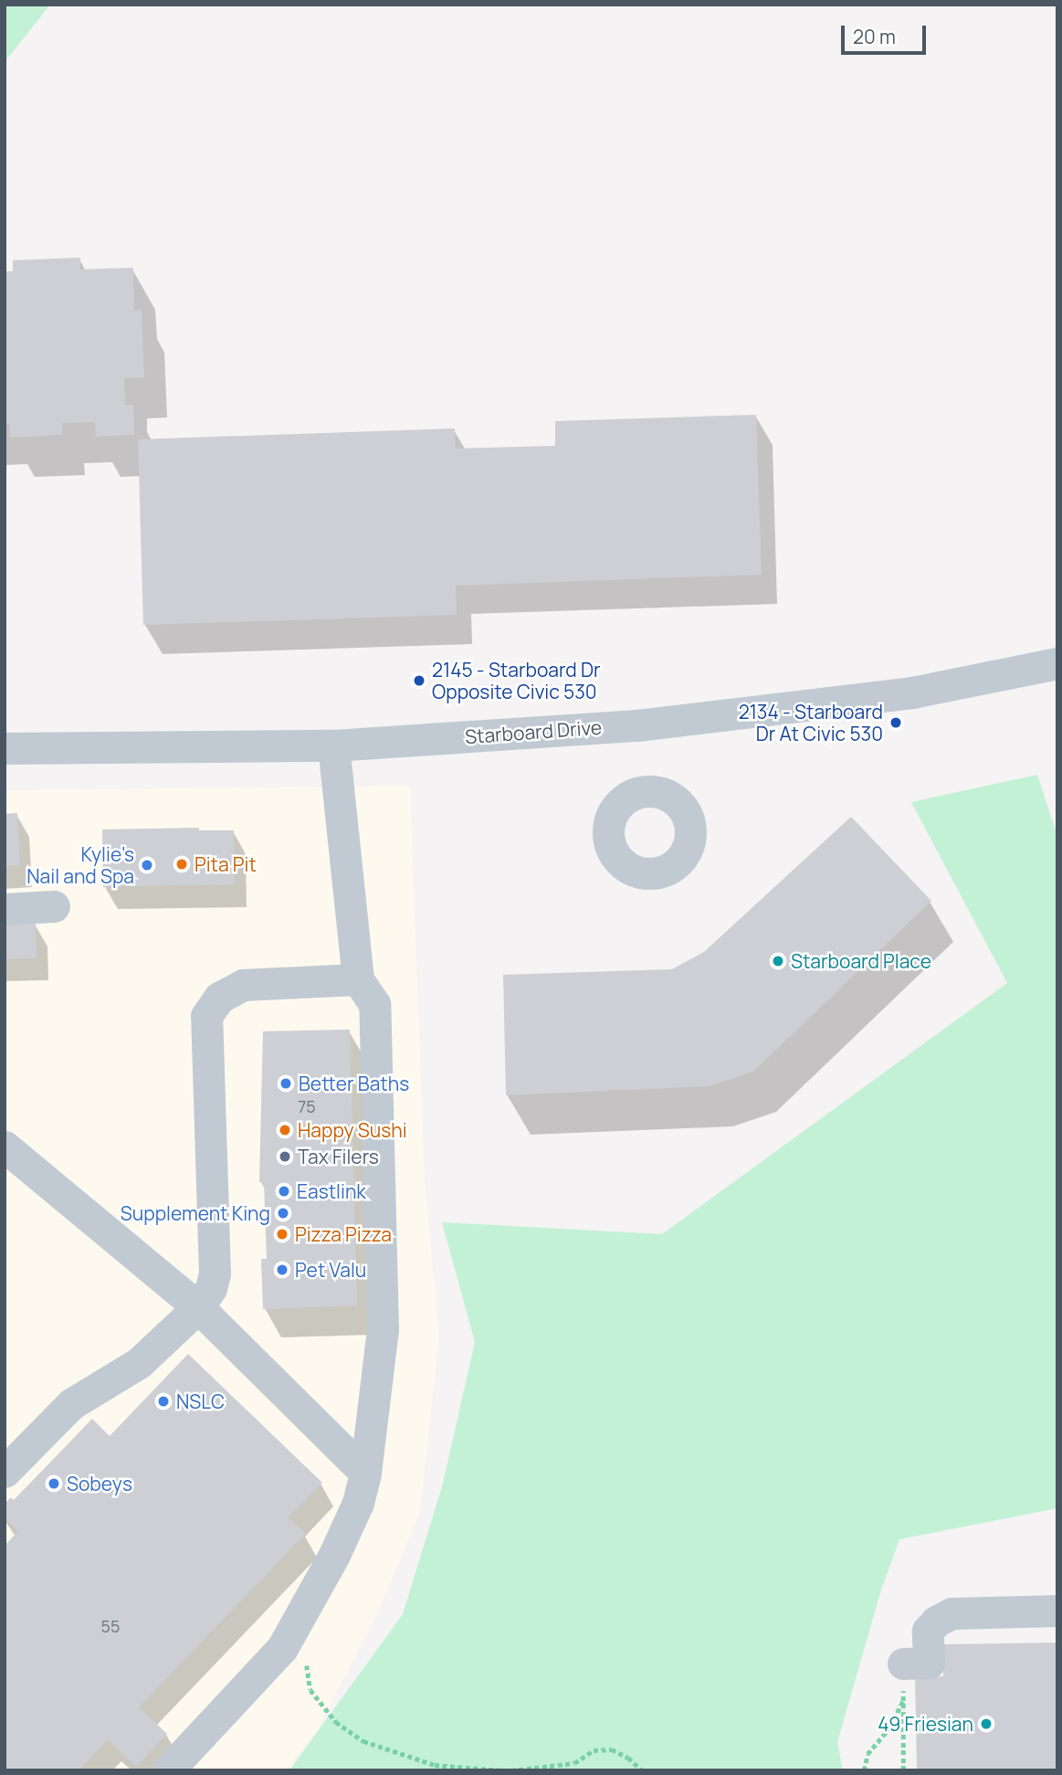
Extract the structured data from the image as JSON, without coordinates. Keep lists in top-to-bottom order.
{
  "streets": {
    "street": ["Starboard Drive"]
  },
  "places": [
    "2145 - Starboard Dr Opposite Civic 530",
    "2134 - Starboard Dr At Civic 530",
    "Pita Pit",
    "Kylie's Nail and Spa",
    "Starboard Place",
    "Better Baths",
    "Happy Sushi",
    "Tax Filers",
    "Eastlink",
    "Supplement King",
    "Pizza Pizza",
    "Pet Valu",
    "NSLC",
    "Sobeys",
    "49 Friesian"
  ],
  "house_numbers": ["75", "55"],
  "scale_bar": "20 m"
}
